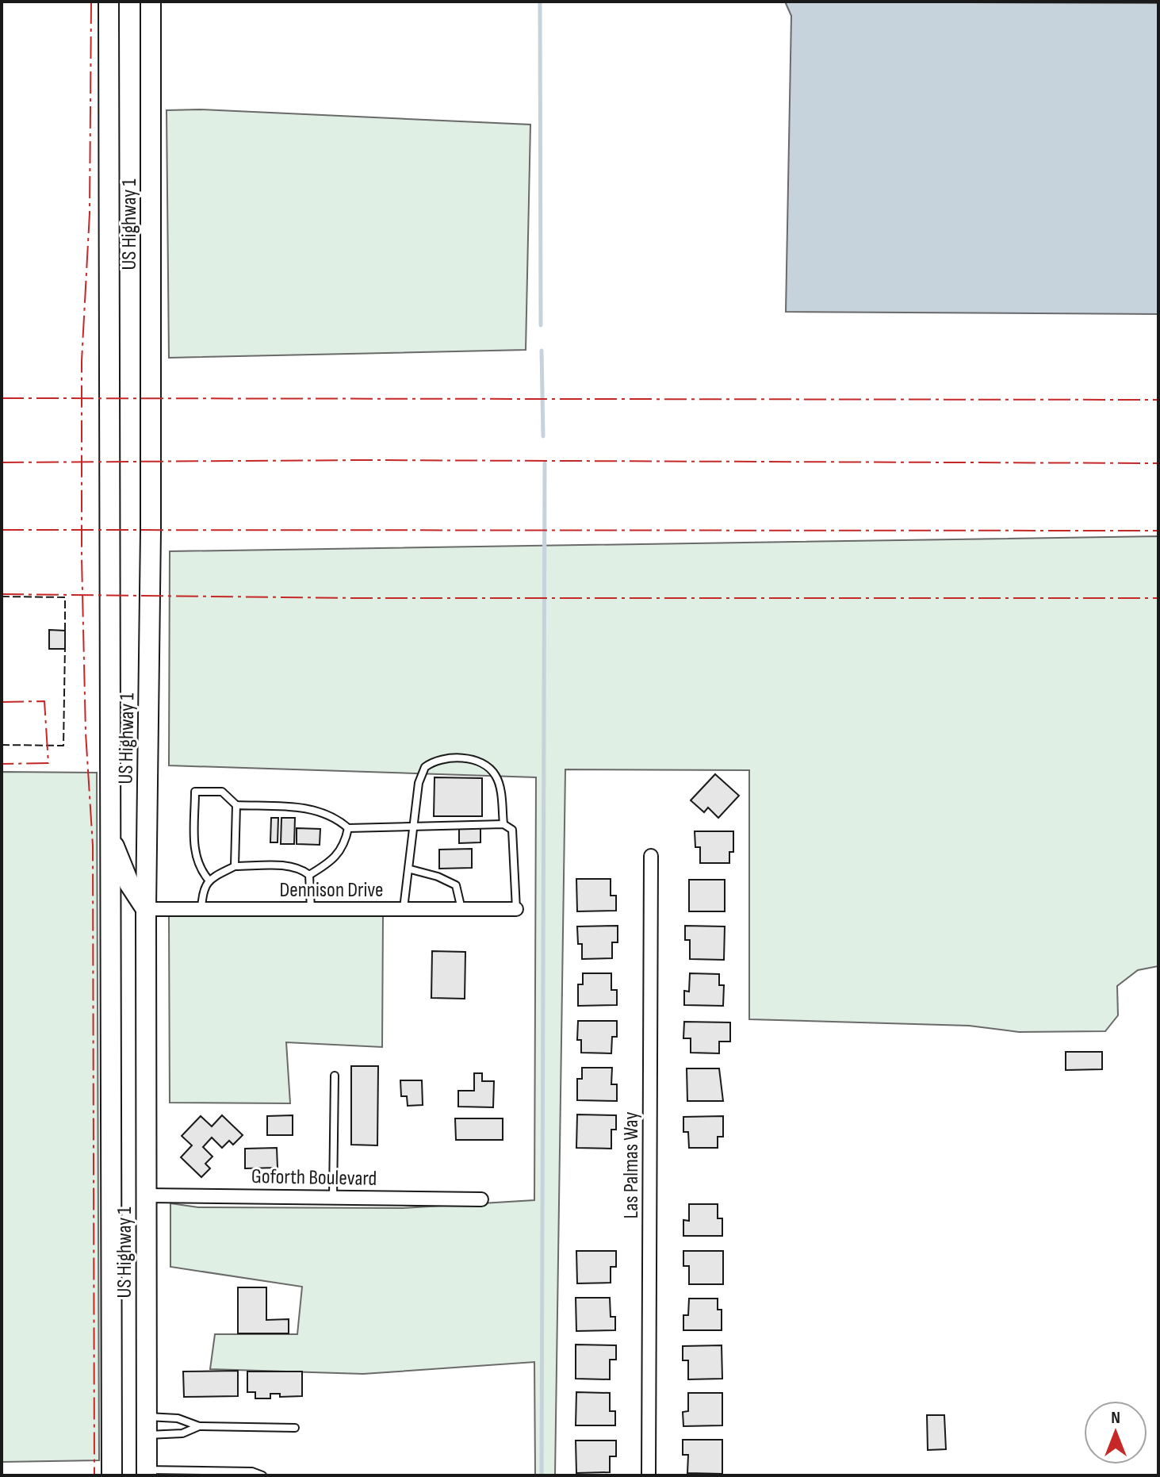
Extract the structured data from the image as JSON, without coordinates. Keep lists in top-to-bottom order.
{
  "streets": {
    "main road": ["US Highway 1"],
    "street": ["Dennison Drive", "Las Palmas Way", "Goforth Boulevard"]
  },
  "crossings": [
    ["US Highway 1", "Dennison Drive"],
    ["US Highway 1", "Goforth Boulevard"]
  ],
  "north": "top"
}
